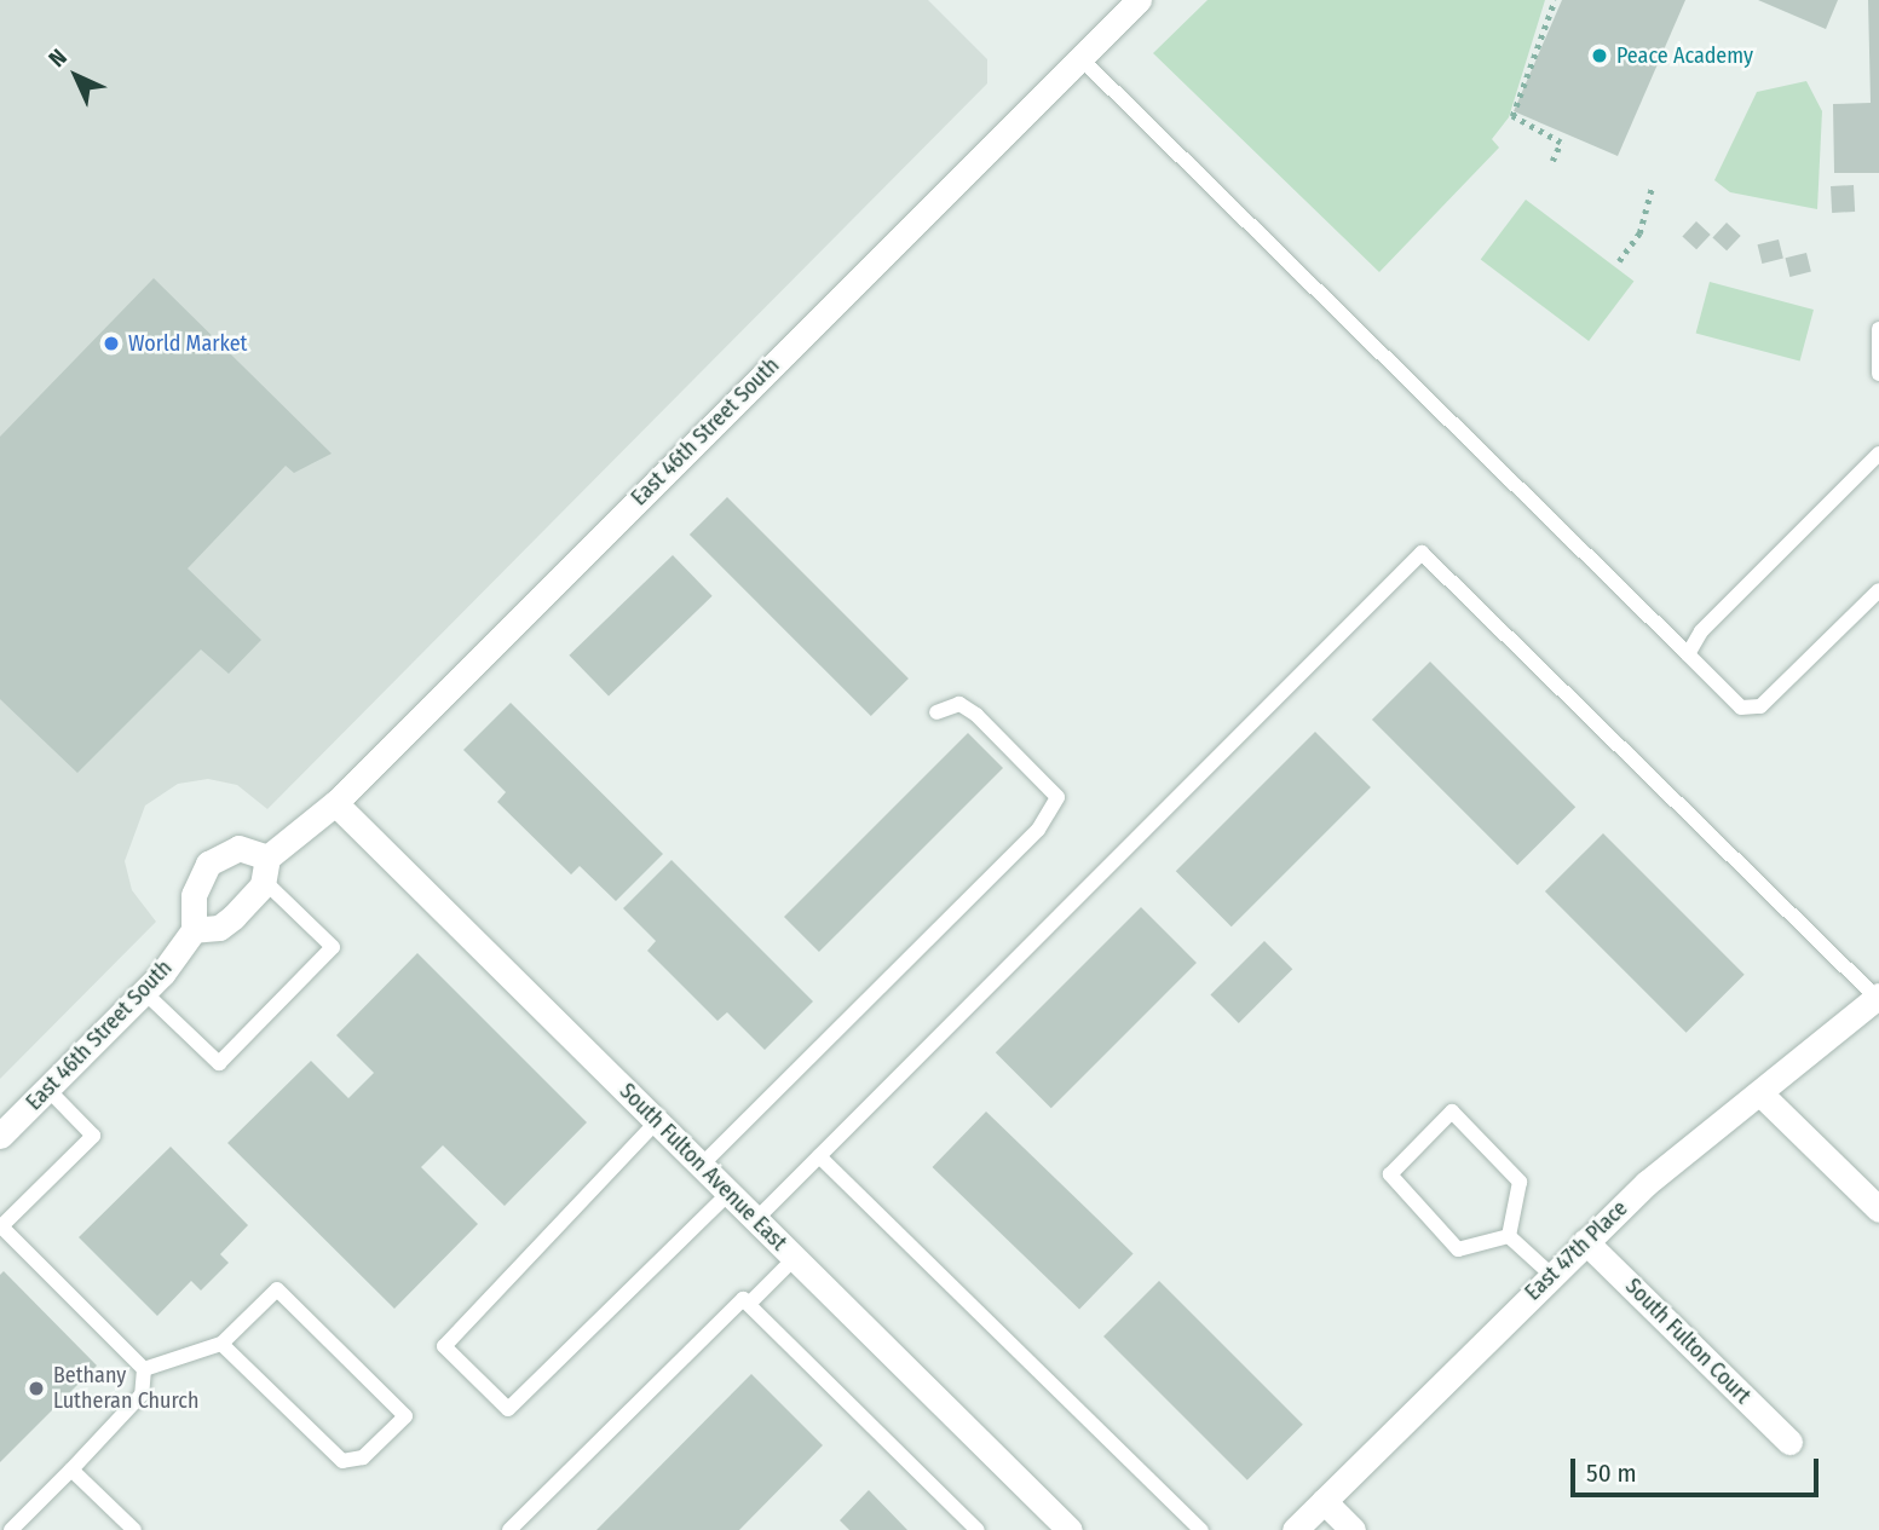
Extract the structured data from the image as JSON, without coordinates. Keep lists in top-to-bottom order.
{
  "streets": {
    "street": [
      "East 46th Street South",
      "South Fulton Avenue East",
      "East 47th Place",
      "South Fulton Court"
    ]
  },
  "crossings": [
    ["East 46th Street South", "South Fulton Avenue East"],
    ["East 47th Place", "South Fulton Court"]
  ],
  "places": ["Peace Academy", "World Market", "Bethany Lutheran Church"],
  "scale_bar": "50 m",
  "north": "top left"
}
